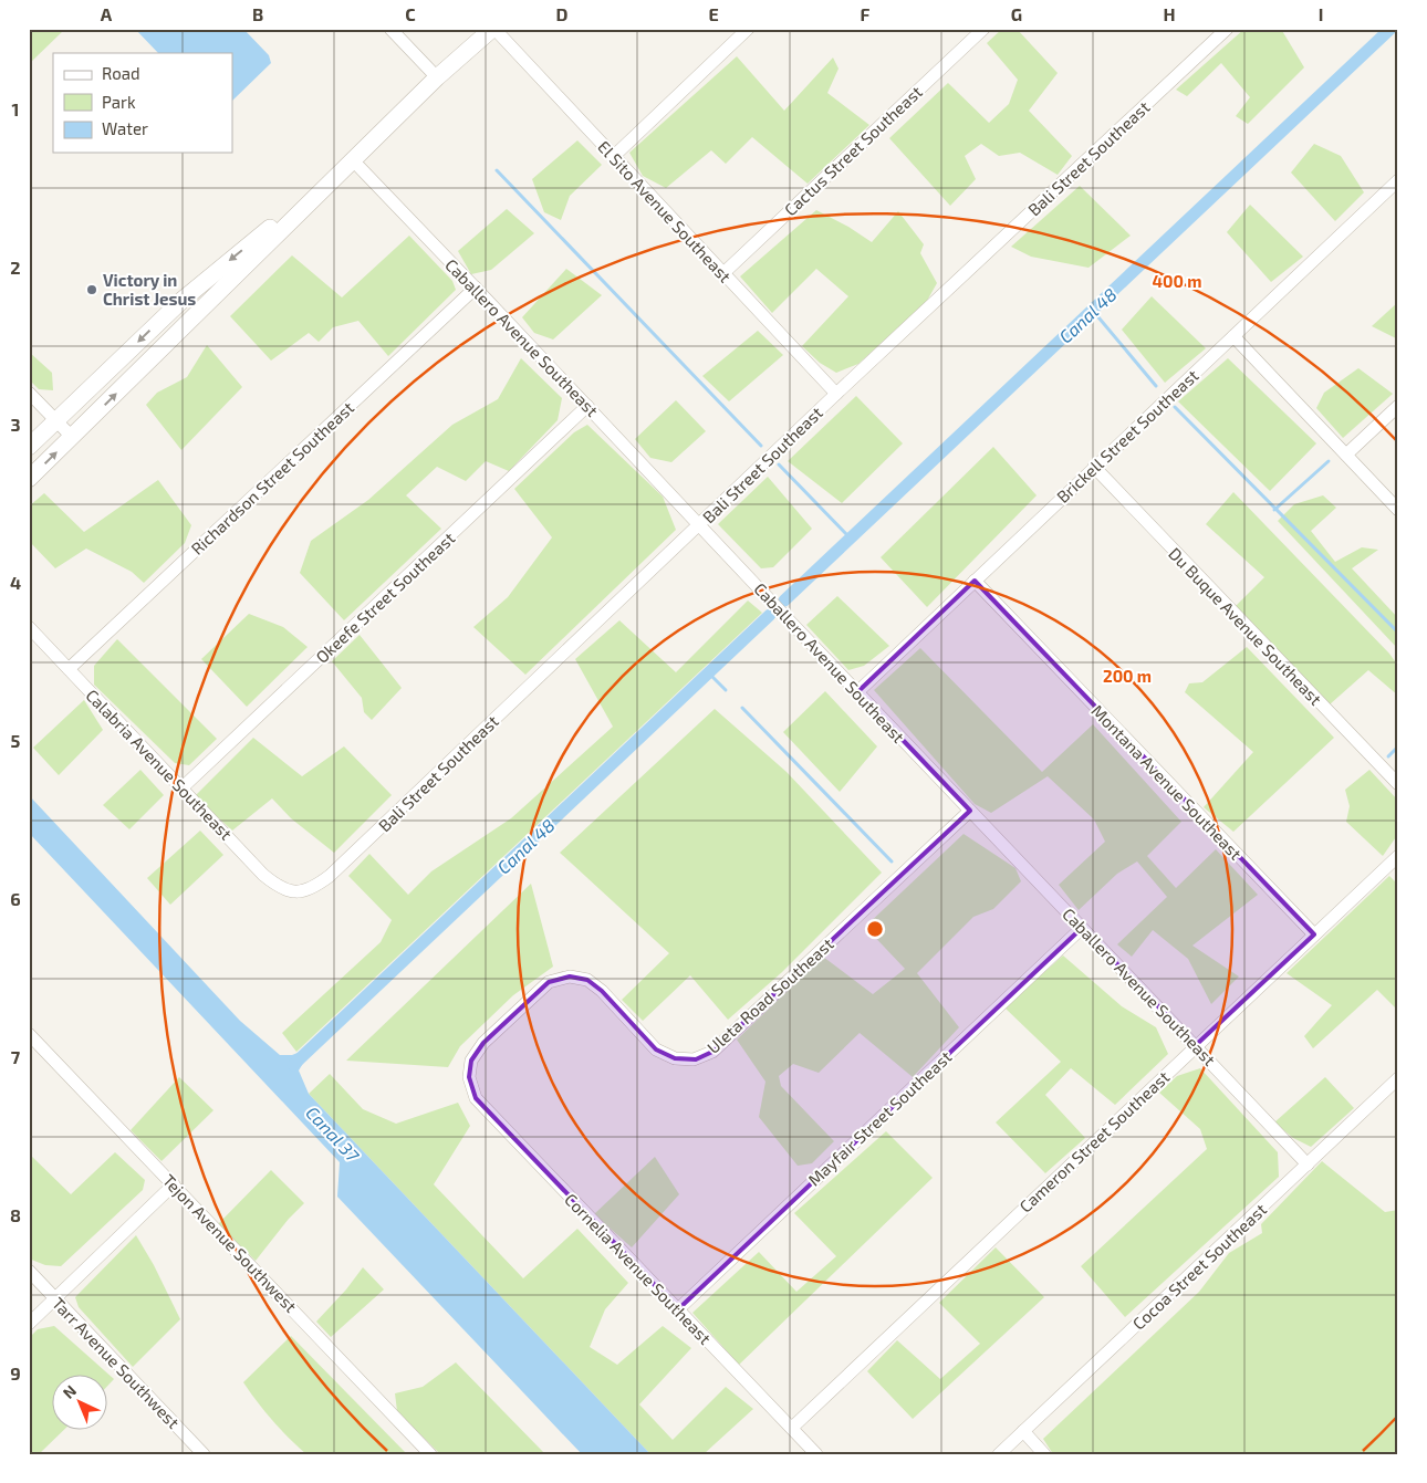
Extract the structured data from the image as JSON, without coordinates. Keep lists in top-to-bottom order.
{
  "streets": {
    "street": [
      "Cactus Street Southeast",
      "Bali Street Southeast",
      "El Sito Avenue Southeast",
      "Caballero Avenue Southeast",
      "Brickell Street Southeast",
      "Richardson Street Southeast",
      "Okeefe Street Southeast",
      "Du Buque Avenue Southeast",
      "Calabria Avenue Southeast",
      "Montana Avenue Southeast",
      "Uleta Road Southeast",
      "Mayfair Street Southeast",
      "Cameron Street Southeast",
      "Tejon Avenue Southwest",
      "Cocoa Street Southeast",
      "Cornelia Avenue Southeast",
      "Tarr Avenue Southwest"
    ]
  },
  "crossings": [
    ["Cactus Street Southeast", "El Sito Avenue Southeast"],
    ["Bali Street Southeast", "El Sito Avenue Southeast"],
    ["Bali Street Southeast", "Caballero Avenue Southeast"],
    ["Bali Street Southeast", "Calabria Avenue Southeast"],
    ["Caballero Avenue Southeast", "Brickell Street Southeast"],
    ["Caballero Avenue Southeast", "Richardson Street Southeast"],
    ["Caballero Avenue Southeast", "Okeefe Street Southeast"],
    ["Caballero Avenue Southeast", "Uleta Road Southeast"],
    ["Caballero Avenue Southeast", "Mayfair Street Southeast"],
    ["Caballero Avenue Southeast", "Cameron Street Southeast"],
    ["Caballero Avenue Southeast", "Cocoa Street Southeast"],
    ["Brickell Street Southeast", "Du Buque Avenue Southeast"],
    ["Brickell Street Southeast", "Montana Avenue Southeast"],
    ["Richardson Street Southeast", "Calabria Avenue Southeast"],
    ["Okeefe Street Southeast", "Calabria Avenue Southeast"],
    ["Montana Avenue Southeast", "Cameron Street Southeast"],
    ["Uleta Road Southeast", "Cornelia Avenue Southeast"],
    ["Mayfair Street Southeast", "Cornelia Avenue Southeast"],
    ["Cameron Street Southeast", "Cornelia Avenue Southeast"]
  ],
  "water": ["Canal 48", "Canal 37"],
  "places": ["Victory in Christ Jesus"],
  "legend": ["Road", "Park", "Water"],
  "north": "top left",
  "grid": {
    "columns": [
      "A",
      "B",
      "C",
      "D",
      "E",
      "F",
      "G",
      "H",
      "I"
    ],
    "rows": [
      "1",
      "2",
      "3",
      "4",
      "5",
      "6",
      "7",
      "8",
      "9"
    ]
  },
  "rings": ["400 m", "200 m"]
}
